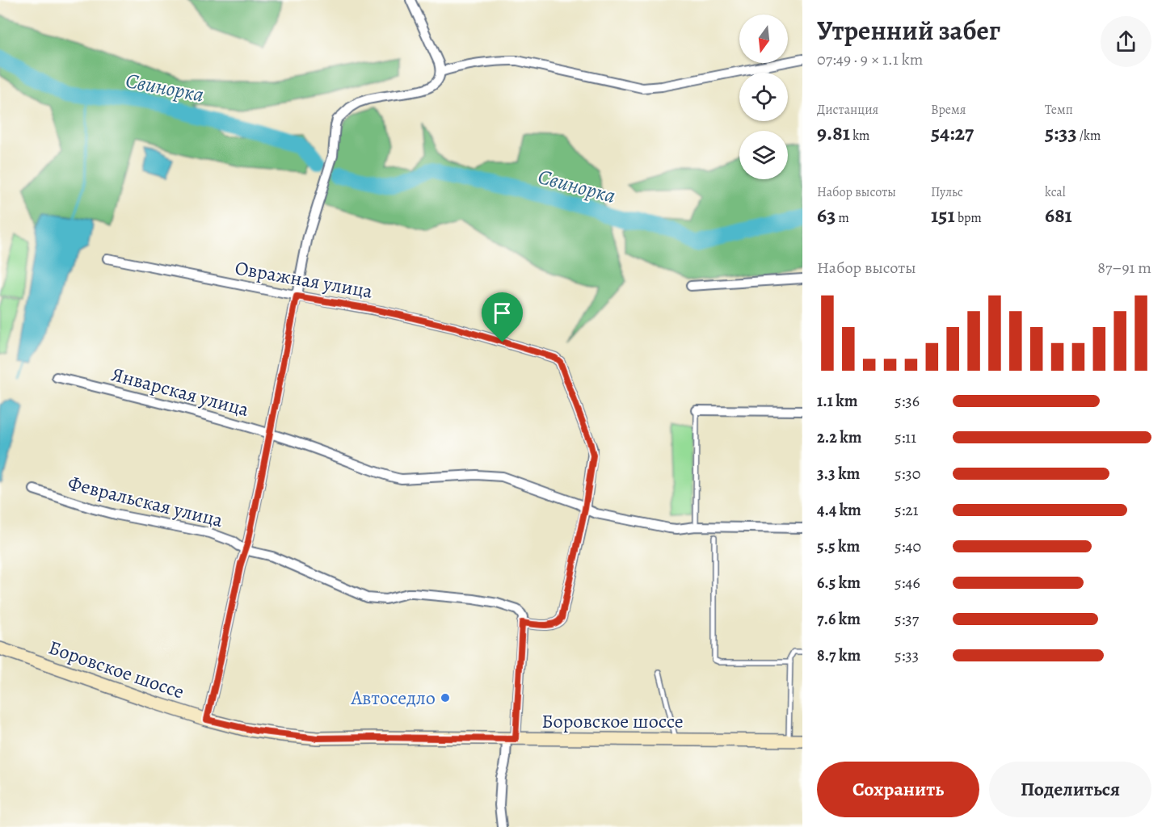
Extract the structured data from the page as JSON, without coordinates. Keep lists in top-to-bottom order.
{
  "streets": {
    "main road": ["Боровское шоссе"],
    "street": ["Овражная улица", "Январская улица", "Февральская улица"]
  },
  "crossings": [
    ["Овражная улица", "Январская улица"],
    ["Овражная улица", "Февральская улица"]
  ],
  "water": ["Свинорка"],
  "places": ["Автоседло"],
  "north": "bottom",
  "page": {
    "heading": ["Утренний забег", "07:49 · 9 × 1.1 km"],
    "stats": [
      ["Дистанция", "9.81 km"],
      ["Время", "54:27"],
      ["Темп", "5:33 /km"],
      ["Набор высоты", "63 m"],
      ["Пульс", "151 bpm"],
      ["kcal", "681"]
    ],
    "chart": ["Набор высоты", "87–91 m"],
    "list": [
      {
        "name": "1.1 km",
        "note": "5:36"
      },
      {
        "name": "2.2 km",
        "note": "5:11"
      },
      {
        "name": "3.3 km",
        "note": "5:30"
      },
      {
        "name": "4.4 km",
        "note": "5:21"
      },
      {
        "name": "5.5 km",
        "note": "5:40"
      },
      {
        "name": "6.5 km",
        "note": "5:46"
      },
      {
        "name": "7.6 km",
        "note": "5:37"
      },
      {
        "name": "8.7 km",
        "note": "5:33"
      }
    ],
    "buttons": ["Сохранить", "Поделиться"]
  }
}
